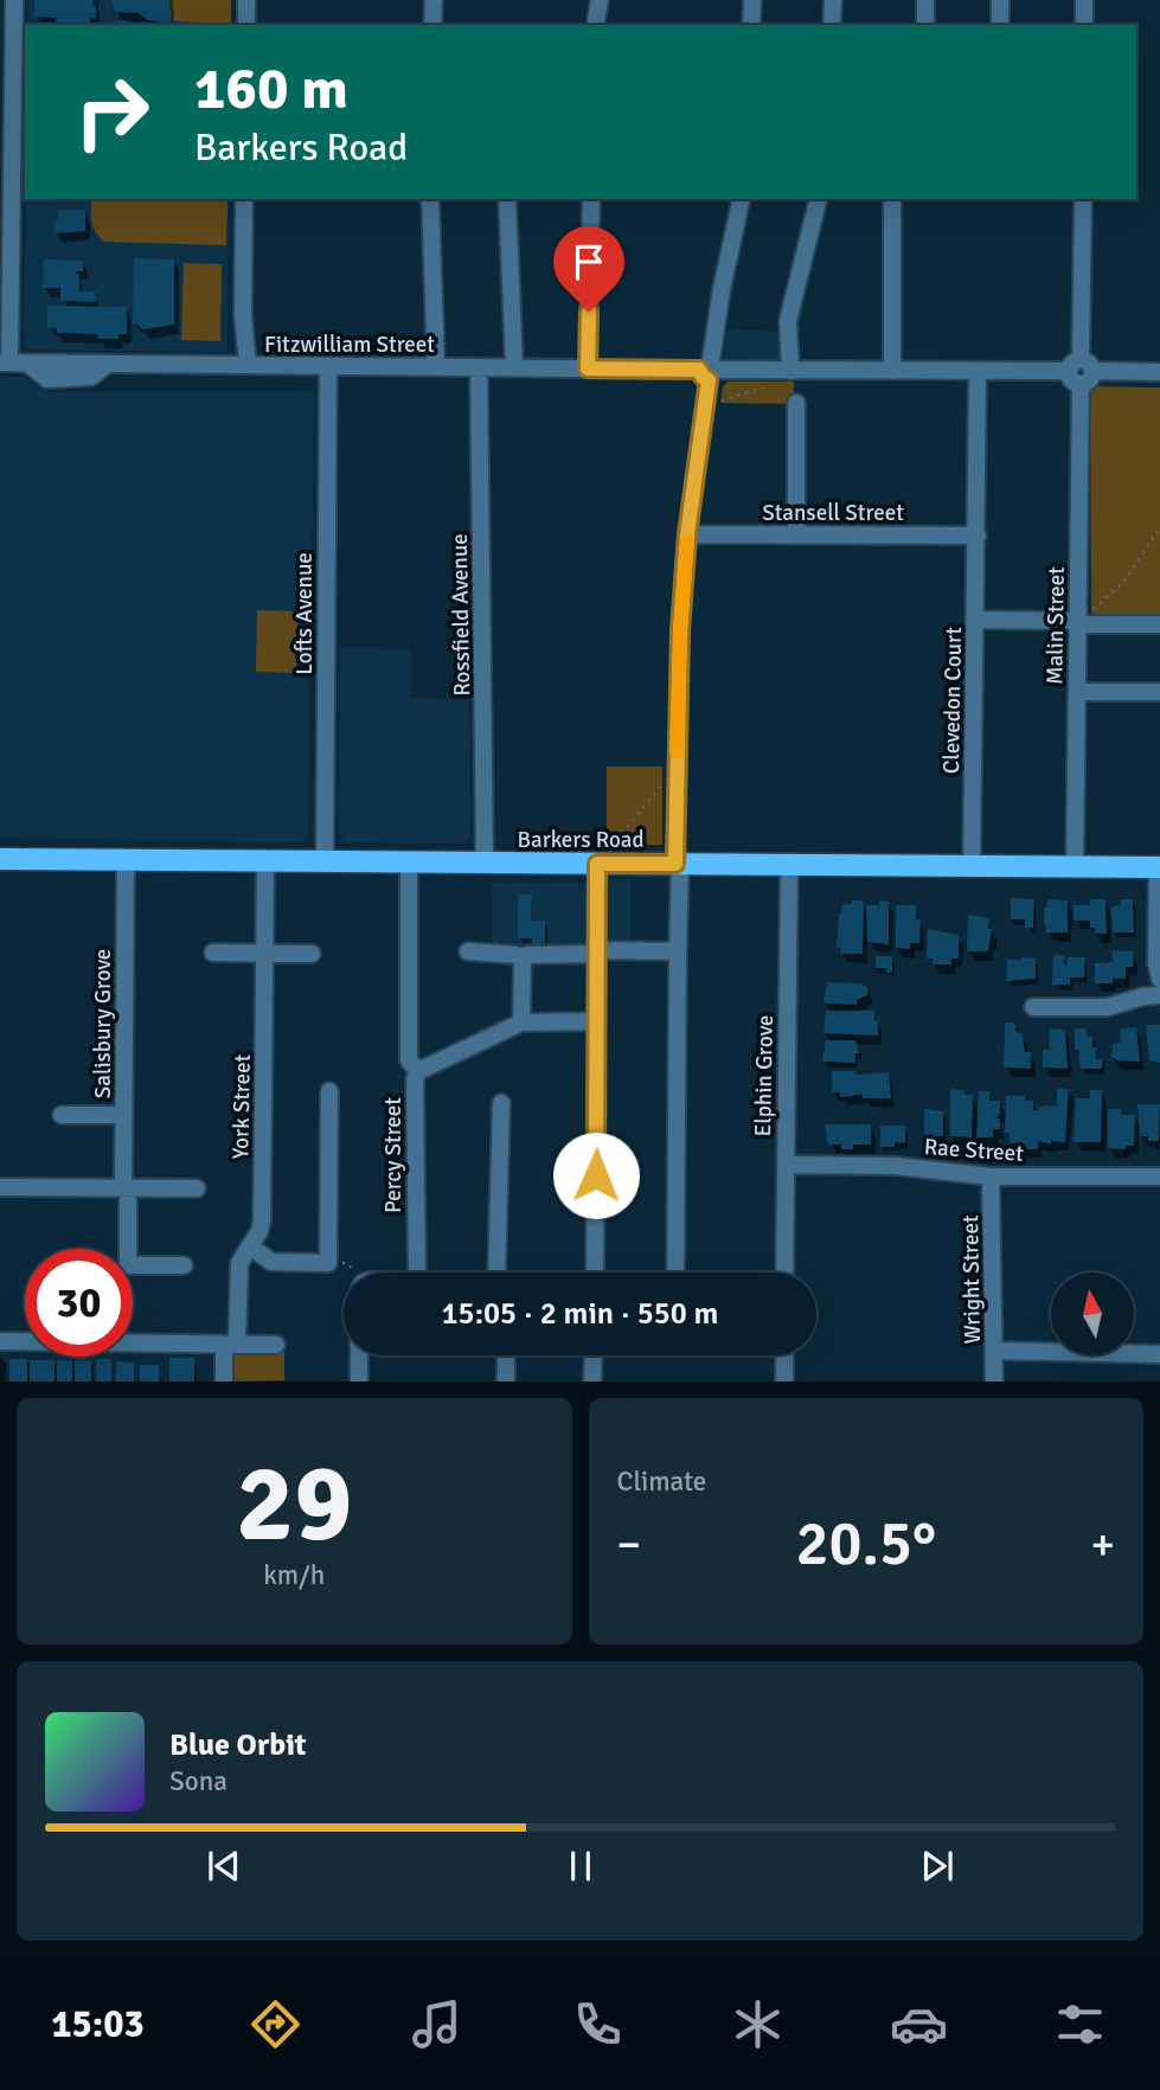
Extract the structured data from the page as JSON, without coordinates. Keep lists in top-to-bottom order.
{
  "streets": {
    "main road": ["Barkers Road"],
    "street": [
      "Fitzwilliam Street",
      "Stansell Street",
      "Lofts Avenue",
      "Rossfield Avenue",
      "Malin Street",
      "Clevedon Court",
      "Salisbury Grove",
      "Elphin Grove",
      "York Street",
      "Rae Street",
      "Percy Street",
      "Wright Street"
    ]
  },
  "crossings": [
    ["Fitzwilliam Street", "Lofts Avenue"],
    ["Fitzwilliam Street", "Rossfield Avenue"],
    ["Fitzwilliam Street", "Malin Street"],
    ["Fitzwilliam Street", "Clevedon Court"],
    ["Stansell Street", "Clevedon Court"],
    ["Lofts Avenue", "Barkers Road"],
    ["Rossfield Avenue", "Barkers Road"],
    ["Malin Street", "Barkers Road"],
    ["Clevedon Court", "Barkers Road"],
    ["Barkers Road", "Salisbury Grove"],
    ["Barkers Road", "Elphin Grove"],
    ["Barkers Road", "York Street"],
    ["Elphin Grove", "Rae Street"],
    ["Rae Street", "Wright Street"]
  ],
  "north": "top",
  "page": {
    "turn": ["160 m", "Barkers Road"],
    "limit": "30",
    "trip": "15:05 · 2 min · 550 m",
    "tile": [
      ["29", "km/h"],
      "Climate"
    ],
    "heat": ["−", "20.5°", "+"],
    "song": ["Blue Orbit", "Sona"],
    "tabs": "15:03"
  }
}
